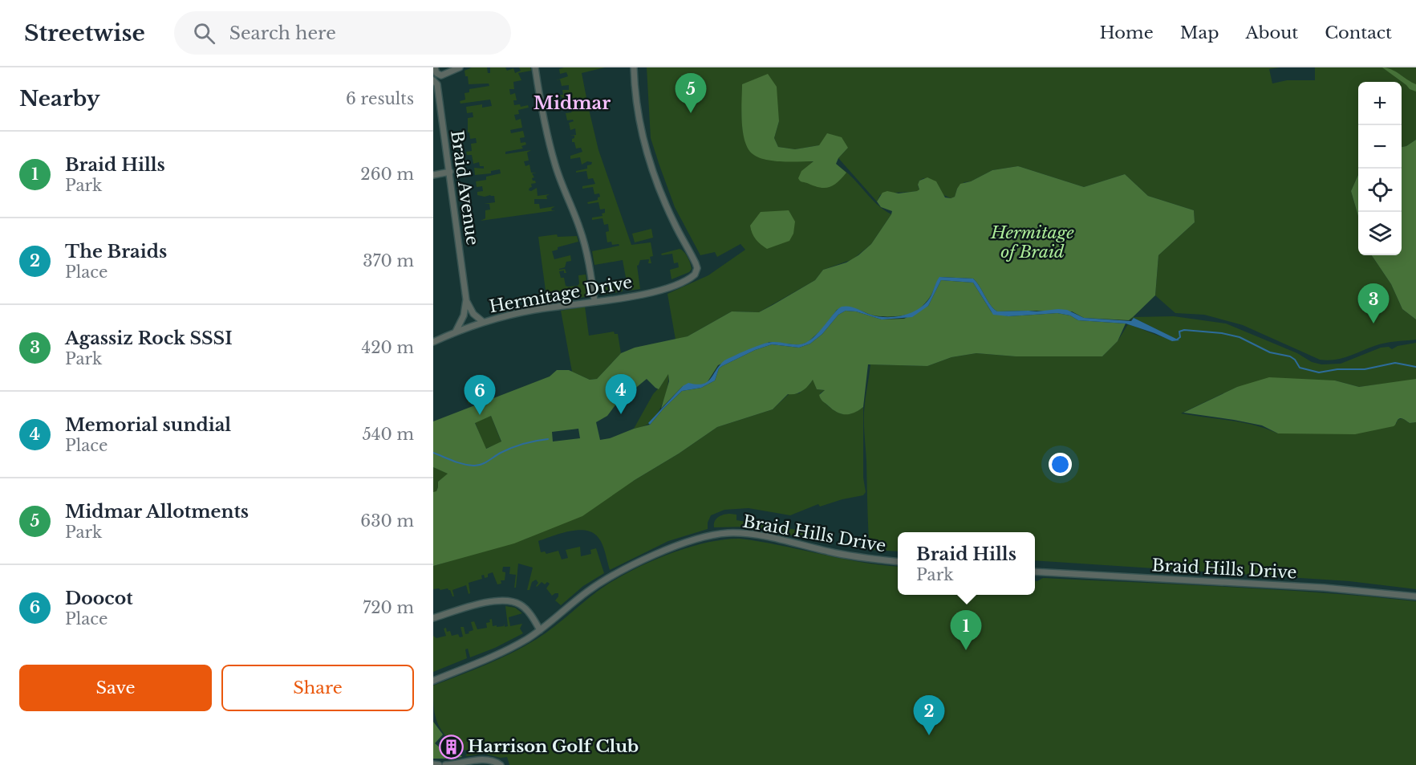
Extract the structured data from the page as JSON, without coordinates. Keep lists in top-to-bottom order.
{
  "streets": {
    "street": ["Braid Avenue", "Hermitage Drive", "Braid Hills Drive"]
  },
  "crossings": [
    ["Braid Avenue", "Hermitage Drive"]
  ],
  "districts": ["Midmar"],
  "parks": ["Hermitage of Braid"],
  "places": {
    "building": ["Harrison Golf Club"]
  },
  "page": {
    "header": "Streetwise",
    "search": "Search here",
    "nav": [
      "Home",
      "Map",
      "About",
      "Contact"
    ],
    "heading": ["Nearby", "6 results"],
    "pins": [
      "5",
      "3",
      "4",
      "6",
      "1",
      "2"
    ],
    "map_buttons": ["+", "−"],
    "list": [
      {
        "mark": "1",
        "name": "Braid Hills",
        "note": "Park",
        "value": "260 m"
      },
      {
        "mark": "2",
        "name": "The Braids",
        "note": "Place",
        "value": "370 m"
      },
      {
        "mark": "3",
        "name": "Agassiz Rock SSSI",
        "note": "Park",
        "value": "420 m"
      },
      {
        "mark": "4",
        "name": "Memorial sundial",
        "note": "Place",
        "value": "540 m"
      },
      {
        "mark": "5",
        "name": "Midmar Allotments",
        "note": "Park",
        "value": "630 m"
      },
      {
        "mark": "6",
        "name": "Doocot",
        "note": "Place",
        "value": "720 m"
      }
    ],
    "popup": ["Braid Hills", "Park"],
    "buttons": ["Save", "Share"]
  }
}
